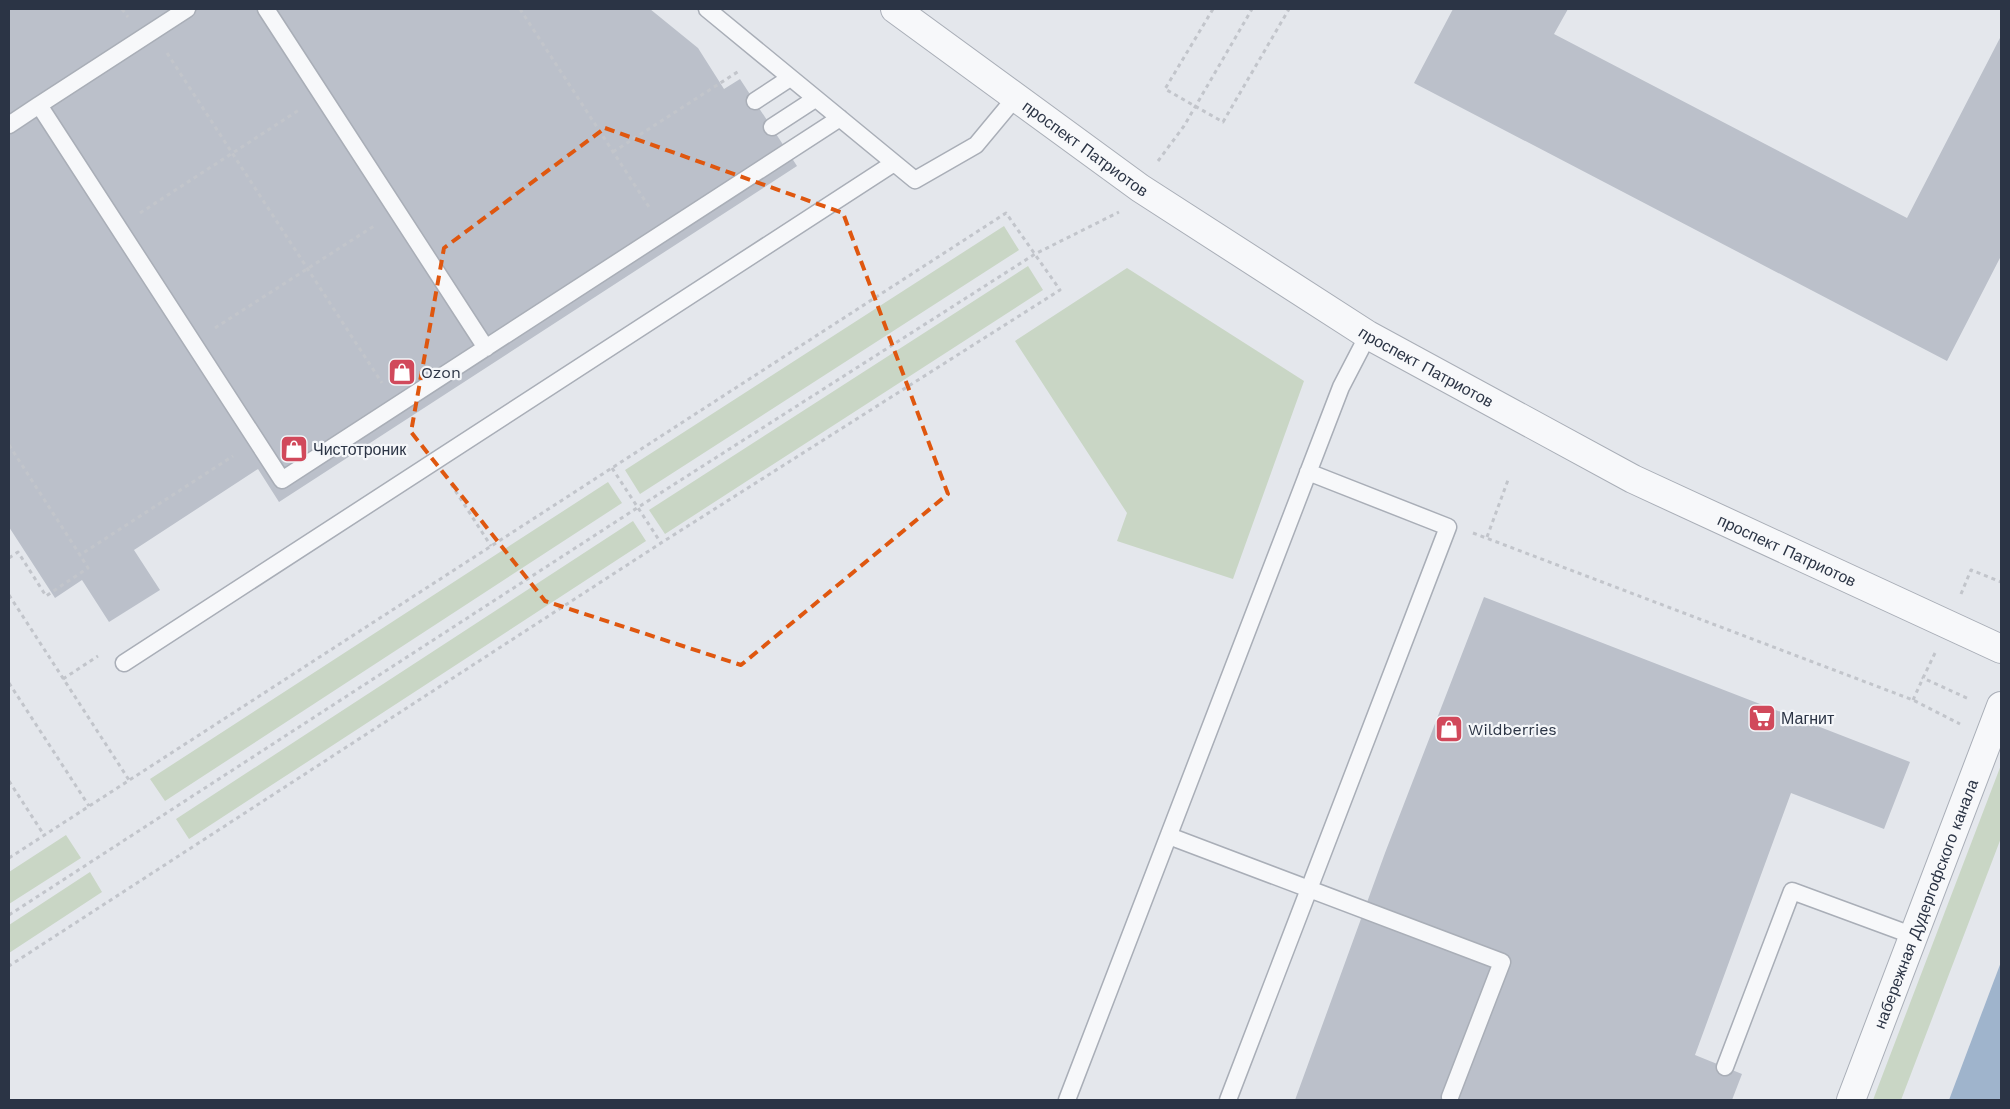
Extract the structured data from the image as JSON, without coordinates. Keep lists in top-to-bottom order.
{
  "streets": {
    "street": ["проспект Патриотов", "набережная Дудергофского канала"]
  },
  "places": {
    "shop": ["Ozon", "Чистотроник", "Wildberries"],
    "supermarket": ["Магнит"]
  }
}
